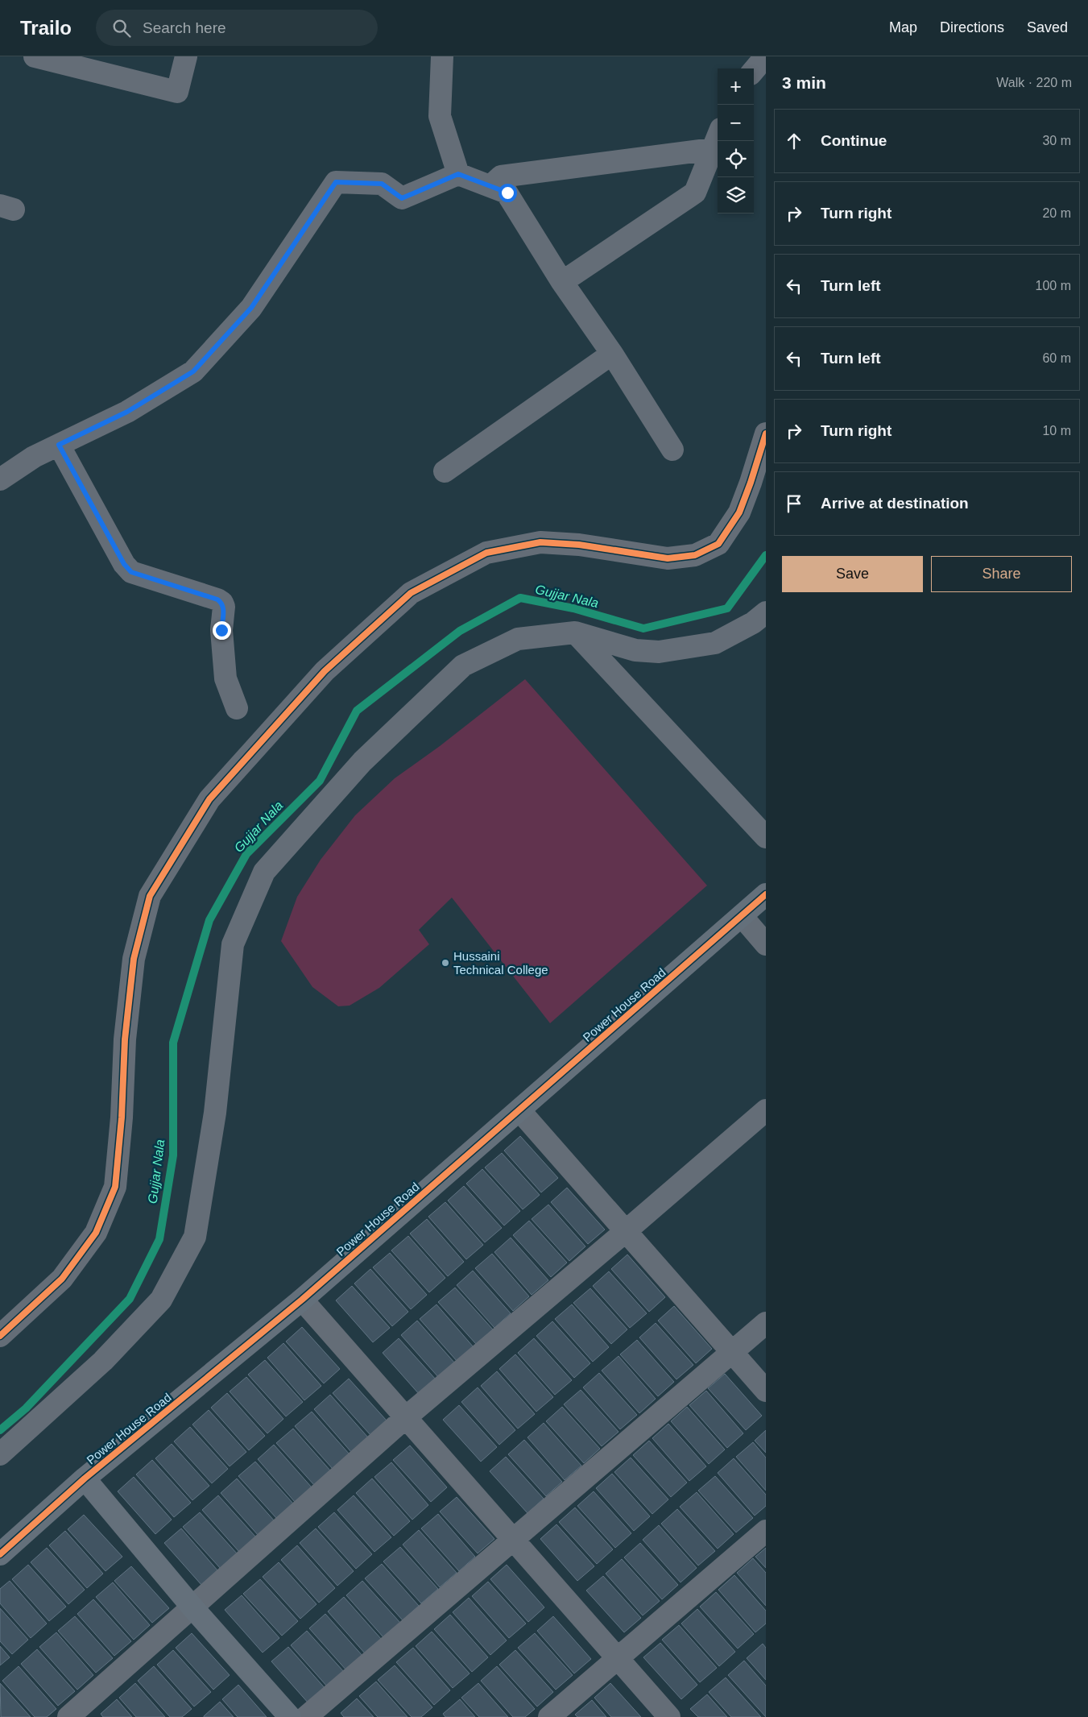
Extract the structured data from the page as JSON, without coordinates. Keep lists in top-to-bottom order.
{
  "streets": {
    "street": ["Power House Road"]
  },
  "water": ["Gujjar Nala"],
  "places": ["Hussaini Technical College"],
  "page": {
    "header": "Trailo",
    "search": "Search here",
    "nav": ["Map", "Directions", "Saved"],
    "heading": ["3 min", "Walk · 220 m"],
    "map_buttons": ["+", "−"],
    "list": [
      ["Continue", "30 m"],
      ["Turn right", "20 m"],
      ["Turn left", "100 m"],
      ["Turn left", "60 m"],
      ["Turn right", "10 m"],
      "Arrive at destination"
    ],
    "buttons": ["Save", "Share"]
  }
}
